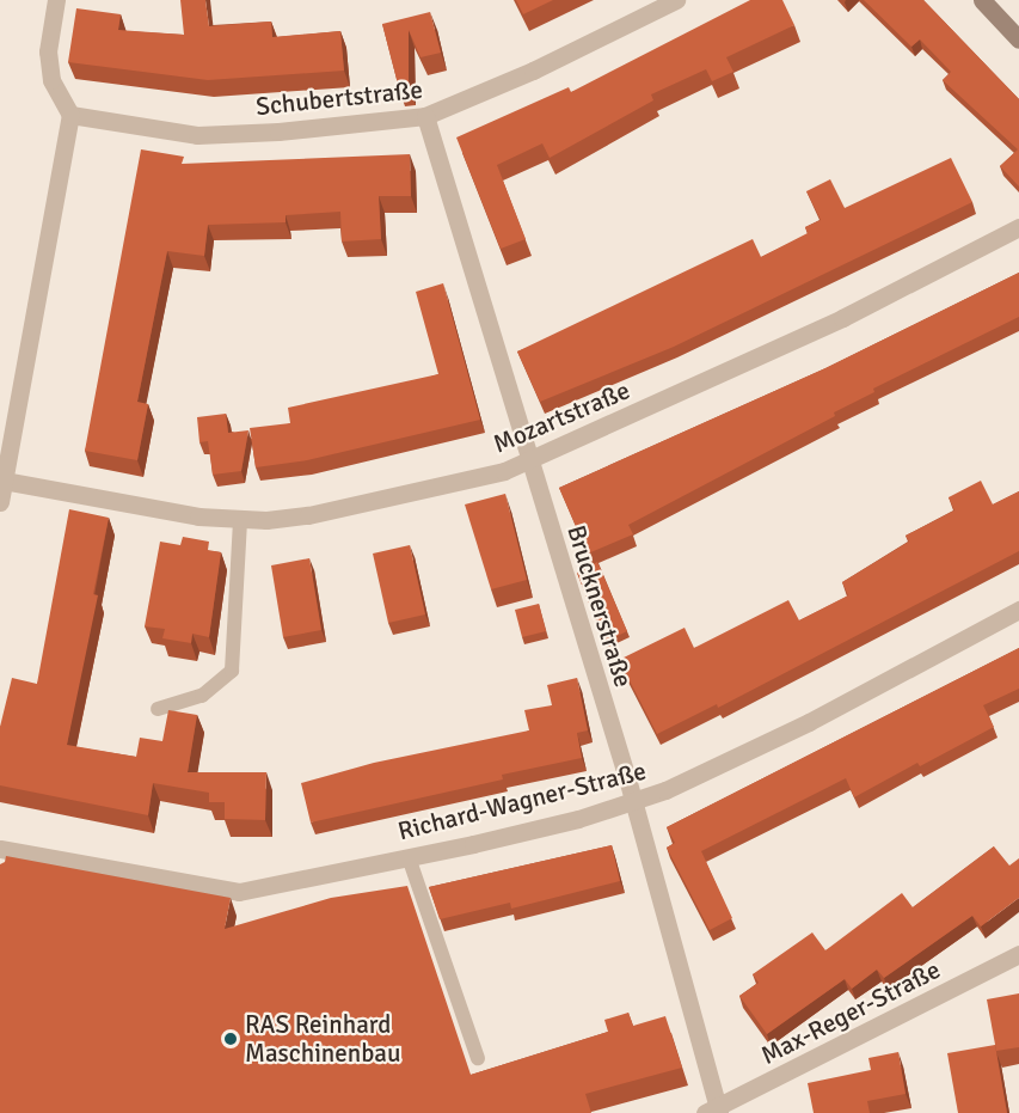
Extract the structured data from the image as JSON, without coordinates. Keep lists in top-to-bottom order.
{
  "streets": {
    "street": [
      "Schubertstraße",
      "Mozartstraße",
      "Brucknerstraße",
      "Richard-Wagner-Straße",
      "Max-Reger-Straße"
    ]
  },
  "crossings": [
    ["Schubertstraße", "Brucknerstraße"],
    ["Mozartstraße", "Brucknerstraße"],
    ["Brucknerstraße", "Richard-Wagner-Straße"],
    ["Brucknerstraße", "Max-Reger-Straße"]
  ],
  "places": ["RAS Reinhard Maschinenbau"]
}
